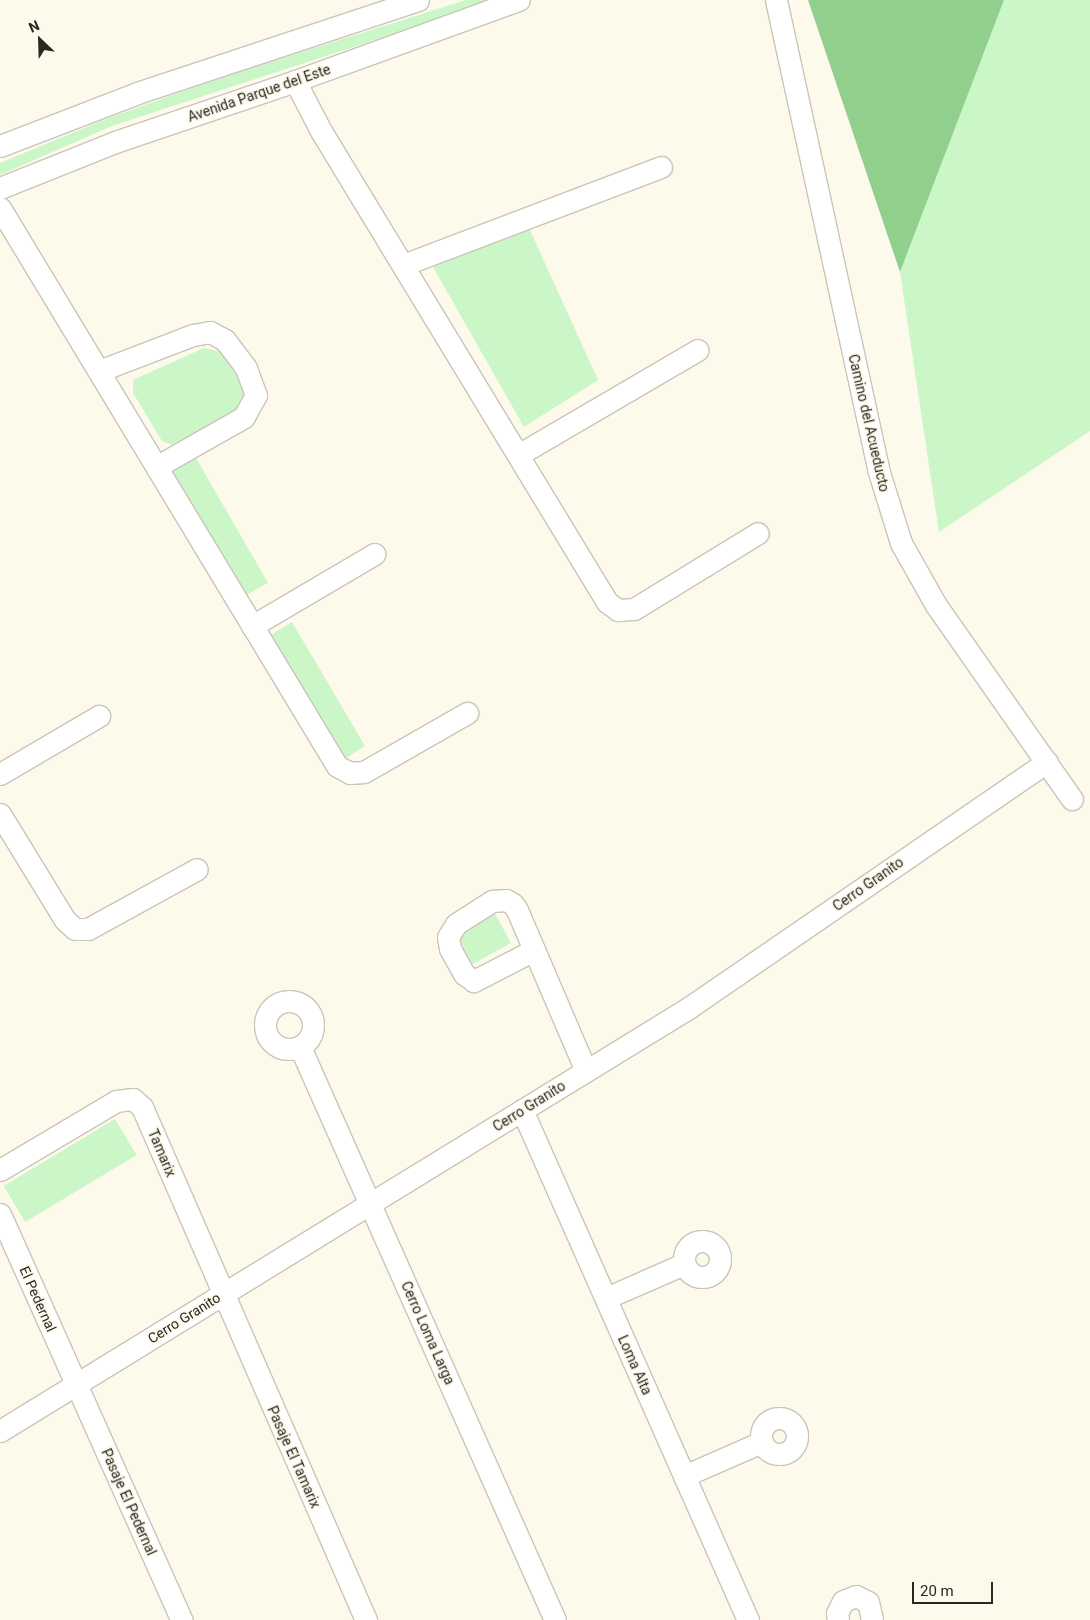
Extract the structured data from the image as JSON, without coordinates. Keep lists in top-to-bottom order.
{
  "streets": {
    "street": [
      "Avenida Parque del Este",
      "Camino del Acueducto",
      "Cerro Granito",
      "Tamarix",
      "El Pedernal",
      "Cerro Loma Larga",
      "Loma Alta",
      "Pasaje El Tamarix",
      "Pasaje El Pedernal"
    ]
  },
  "crossings": [
    ["Camino del Acueducto", "Cerro Granito"],
    ["Cerro Granito", "Tamarix"],
    ["Cerro Granito", "El Pedernal"],
    ["Cerro Granito", "Cerro Loma Larga"],
    ["Cerro Granito", "Loma Alta"],
    ["Cerro Granito", "Pasaje El Tamarix"],
    ["Cerro Granito", "Pasaje El Pedernal"],
    ["Tamarix", "Pasaje El Tamarix"],
    ["El Pedernal", "Pasaje El Pedernal"]
  ],
  "scale_bar": "20 m",
  "north": "top left"
}
